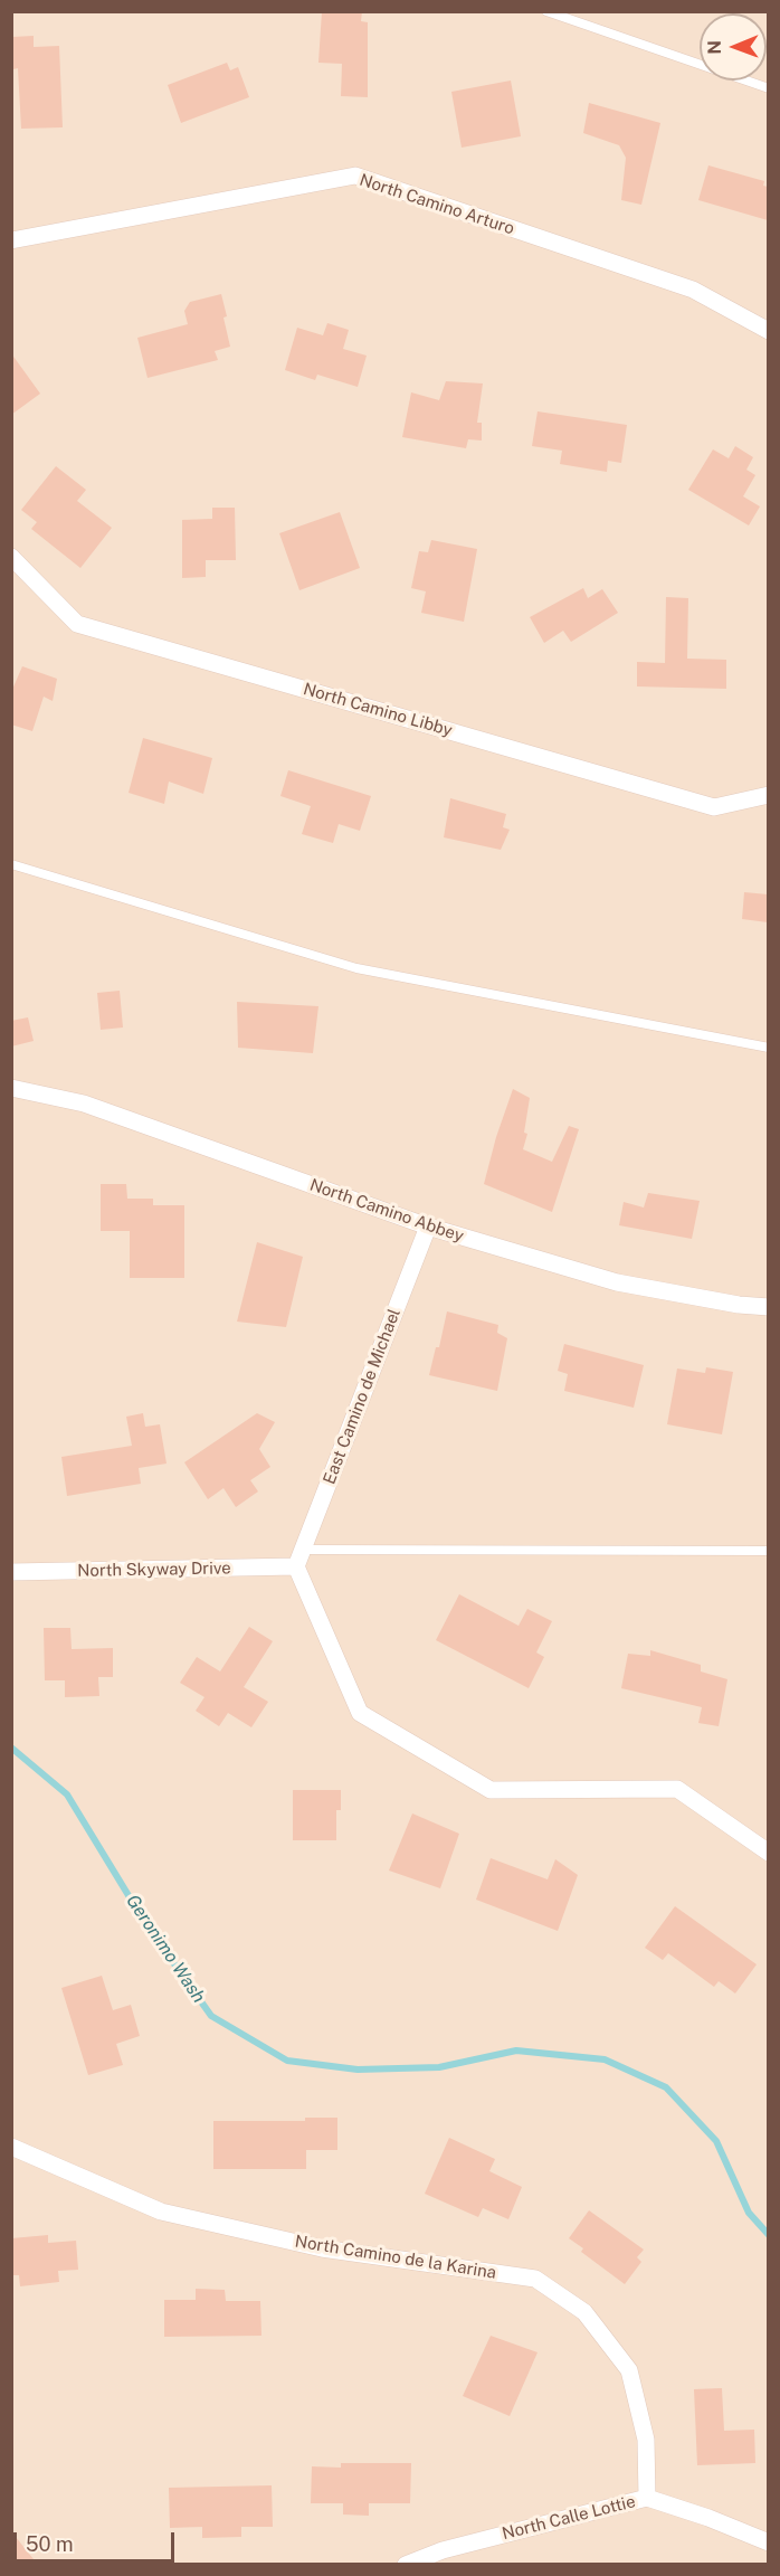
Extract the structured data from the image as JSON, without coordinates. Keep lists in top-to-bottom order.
{
  "streets": {
    "street": [
      "North Camino Arturo",
      "North Camino Libby",
      "North Camino Abbey",
      "East Camino de Michael",
      "North Skyway Drive",
      "North Camino de la Karina",
      "North Calle Lottie"
    ]
  },
  "crossings": [
    ["North Camino Abbey", "East Camino de Michael"],
    ["East Camino de Michael", "North Skyway Drive"],
    ["North Camino de la Karina", "North Calle Lottie"]
  ],
  "water": ["Geronimo Wash"],
  "scale_bar": "50 m",
  "north": "left"
}
